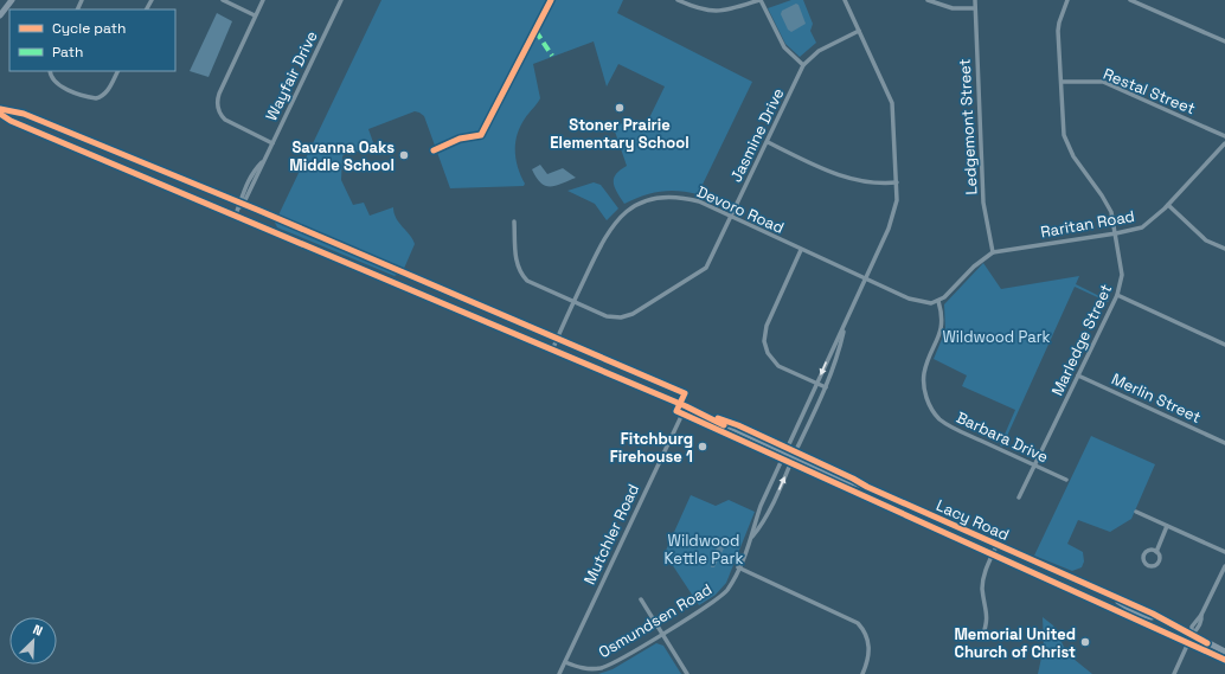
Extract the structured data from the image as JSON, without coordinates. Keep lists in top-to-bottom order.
{
  "streets": {
    "street": [
      "Wayfair Drive",
      "Restal Street",
      "Ledgemont Street",
      "Jasmine Drive",
      "Devoro Road",
      "Raritan Road",
      "Marledge Street",
      "Merlin Street",
      "Barbara Drive",
      "Lacy Road",
      "Mutchler Road",
      "Osmundsen Road"
    ]
  },
  "crossings": [
    ["Wayfair Drive", "Lacy Road"],
    ["Restal Street", "Marledge Street"],
    ["Ledgemont Street", "Raritan Road"],
    ["Jasmine Drive", "Devoro Road"],
    ["Jasmine Drive", "Osmundsen Road"],
    ["Devoro Road", "Raritan Road"],
    ["Devoro Road", "Barbara Drive"],
    ["Devoro Road", "Lacy Road"],
    ["Devoro Road", "Osmundsen Road"],
    ["Raritan Road", "Marledge Street"],
    ["Raritan Road", "Barbara Drive"],
    ["Marledge Street", "Merlin Street"],
    ["Marledge Street", "Barbara Drive"],
    ["Lacy Road", "Mutchler Road"],
    ["Lacy Road", "Osmundsen Road"],
    ["Mutchler Road", "Osmundsen Road"]
  ],
  "parks": ["Wildwood Park", "Wildwood Kettle Park"],
  "places": [
    "Stoner Prairie Elementary School",
    "Savanna Oaks Middle School",
    "Fitchburg Firehouse 1",
    "Memorial United Church of Christ"
  ],
  "legend": ["Cycle path", "Path"],
  "north": "top right"
}
